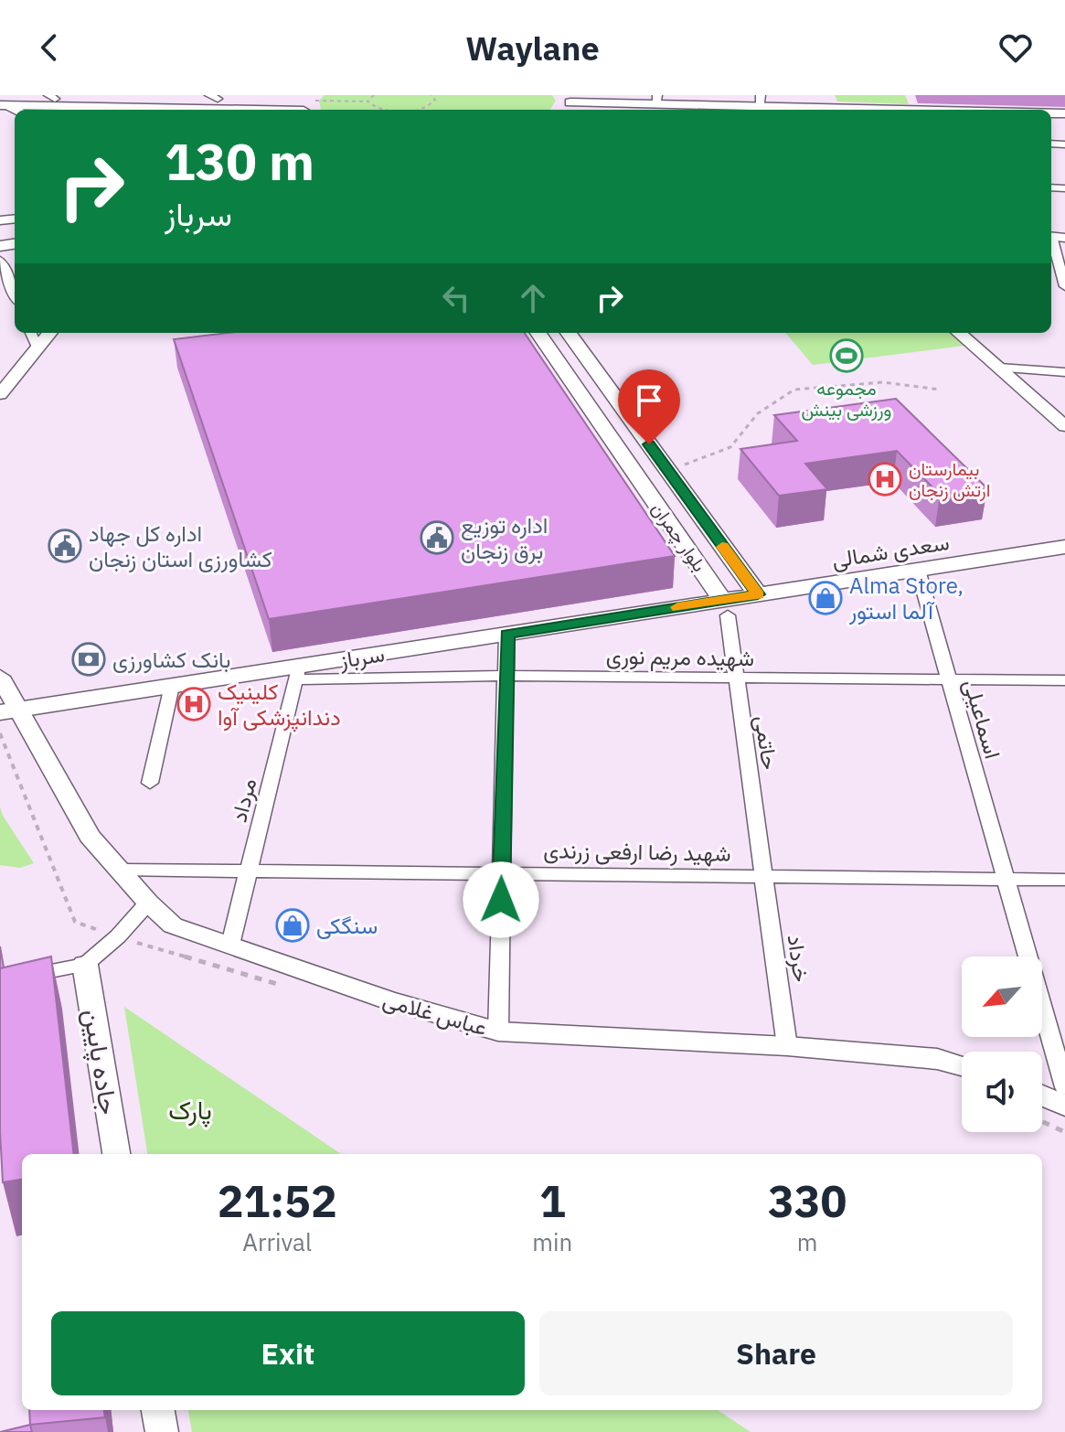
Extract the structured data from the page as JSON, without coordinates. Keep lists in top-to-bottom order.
{
  "streets": {
    "main road": ["بلوار چمران", "سعدی شمالی", "سرباز"],
    "street": [
      "شهیده مریم نوری",
      "اسماعیلی",
      "حاتمی",
      "مرداد",
      "شهید رضا ارفعی زرندی",
      "خرداد",
      "عباس غلامی",
      "جاده پایین"
    ]
  },
  "crossings": [
    ["بلوار چمران", "سعدی شمالی"],
    ["بلوار چمران", "سرباز"],
    ["بلوار چمران", "حاتمی"],
    ["سعدی شمالی", "سرباز"],
    ["سعدی شمالی", "اسماعیلی"],
    ["سعدی شمالی", "حاتمی"],
    ["سرباز", "شهیده مریم نوری"],
    ["سرباز", "حاتمی"],
    ["سرباز", "مرداد"],
    ["سرباز", "عباس غلامی"],
    ["شهیده مریم نوری", "اسماعیلی"],
    ["شهیده مریم نوری", "حاتمی"],
    ["شهیده مریم نوری", "مرداد"],
    ["اسماعیلی", "شهید رضا ارفعی زرندی"],
    ["حاتمی", "شهید رضا ارفعی زرندی"],
    ["حاتمی", "خرداد"],
    ["مرداد", "شهید رضا ارفعی زرندی"],
    ["مرداد", "عباس غلامی"],
    ["شهید رضا ارفعی زرندی", "خرداد"],
    ["شهید رضا ارفعی زرندی", "عباس غلامی"],
    ["خرداد", "عباس غلامی"]
  ],
  "parks": ["پارک"],
  "places": {
    "sports": ["مجموعه ورزشی بینش"],
    "hospital": ["بیمارستان ارتش زنجان", "کلینیک دندانپزشکی آوا"],
    "public building": ["اداره توزیع برق زنجان", "اداره کل جهاد کشاورزی استان زنجان"],
    "shop": ["Alma Store, آلما استور", "سنگکی"],
    "bank": ["بانک کشاورزی"]
  },
  "north": "bottom left",
  "page": {
    "header": "Waylane",
    "turn": ["130 m", "سرباز"],
    "eta": [
      "21:52",
      "Arrival",
      "1",
      "min",
      "330",
      "m"
    ],
    "buttons": ["Exit", "Share"]
  }
}
